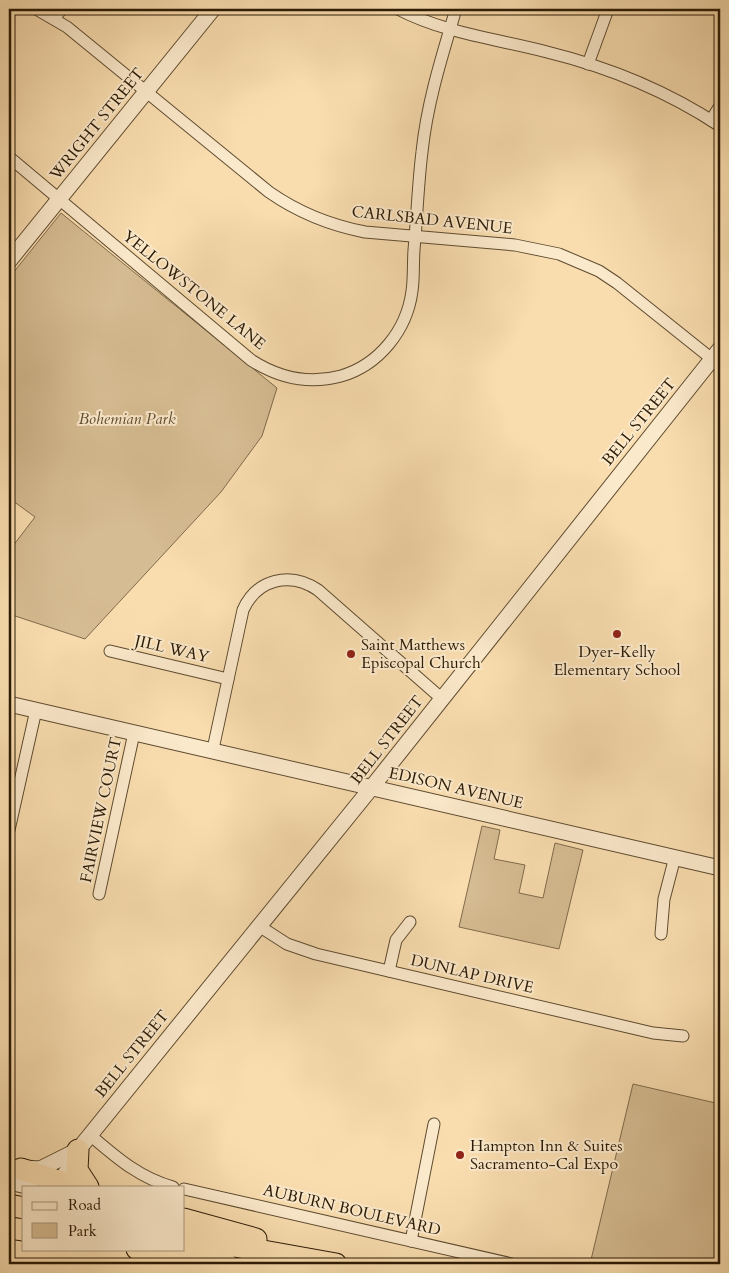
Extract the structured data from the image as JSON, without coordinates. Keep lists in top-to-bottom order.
{
  "streets": {
    "street": [
      "WRIGHT STREET",
      "CARLSBAD AVENUE",
      "YELLOWSTONE LANE",
      "BELL STREET",
      "JILL WAY",
      "EDISON AVENUE",
      "FAIRVIEW COURT",
      "DUNLAP DRIVE",
      "AUBURN BOULEVARD"
    ]
  },
  "crossings": [
    ["WRIGHT STREET", "CARLSBAD AVENUE"],
    ["WRIGHT STREET", "YELLOWSTONE LANE"],
    ["CARLSBAD AVENUE", "YELLOWSTONE LANE"],
    ["CARLSBAD AVENUE", "BELL STREET"],
    ["BELL STREET", "EDISON AVENUE"],
    ["BELL STREET", "DUNLAP DRIVE"],
    ["EDISON AVENUE", "FAIRVIEW COURT"]
  ],
  "parks": ["Bohemian Park"],
  "places": ["Dyer-Kelly Elementary School", "Saint Matthews Episcopal Church", "Hampton Inn & Suites Sacramento-Cal Expo"],
  "legend": ["Road", "Park"]
}
